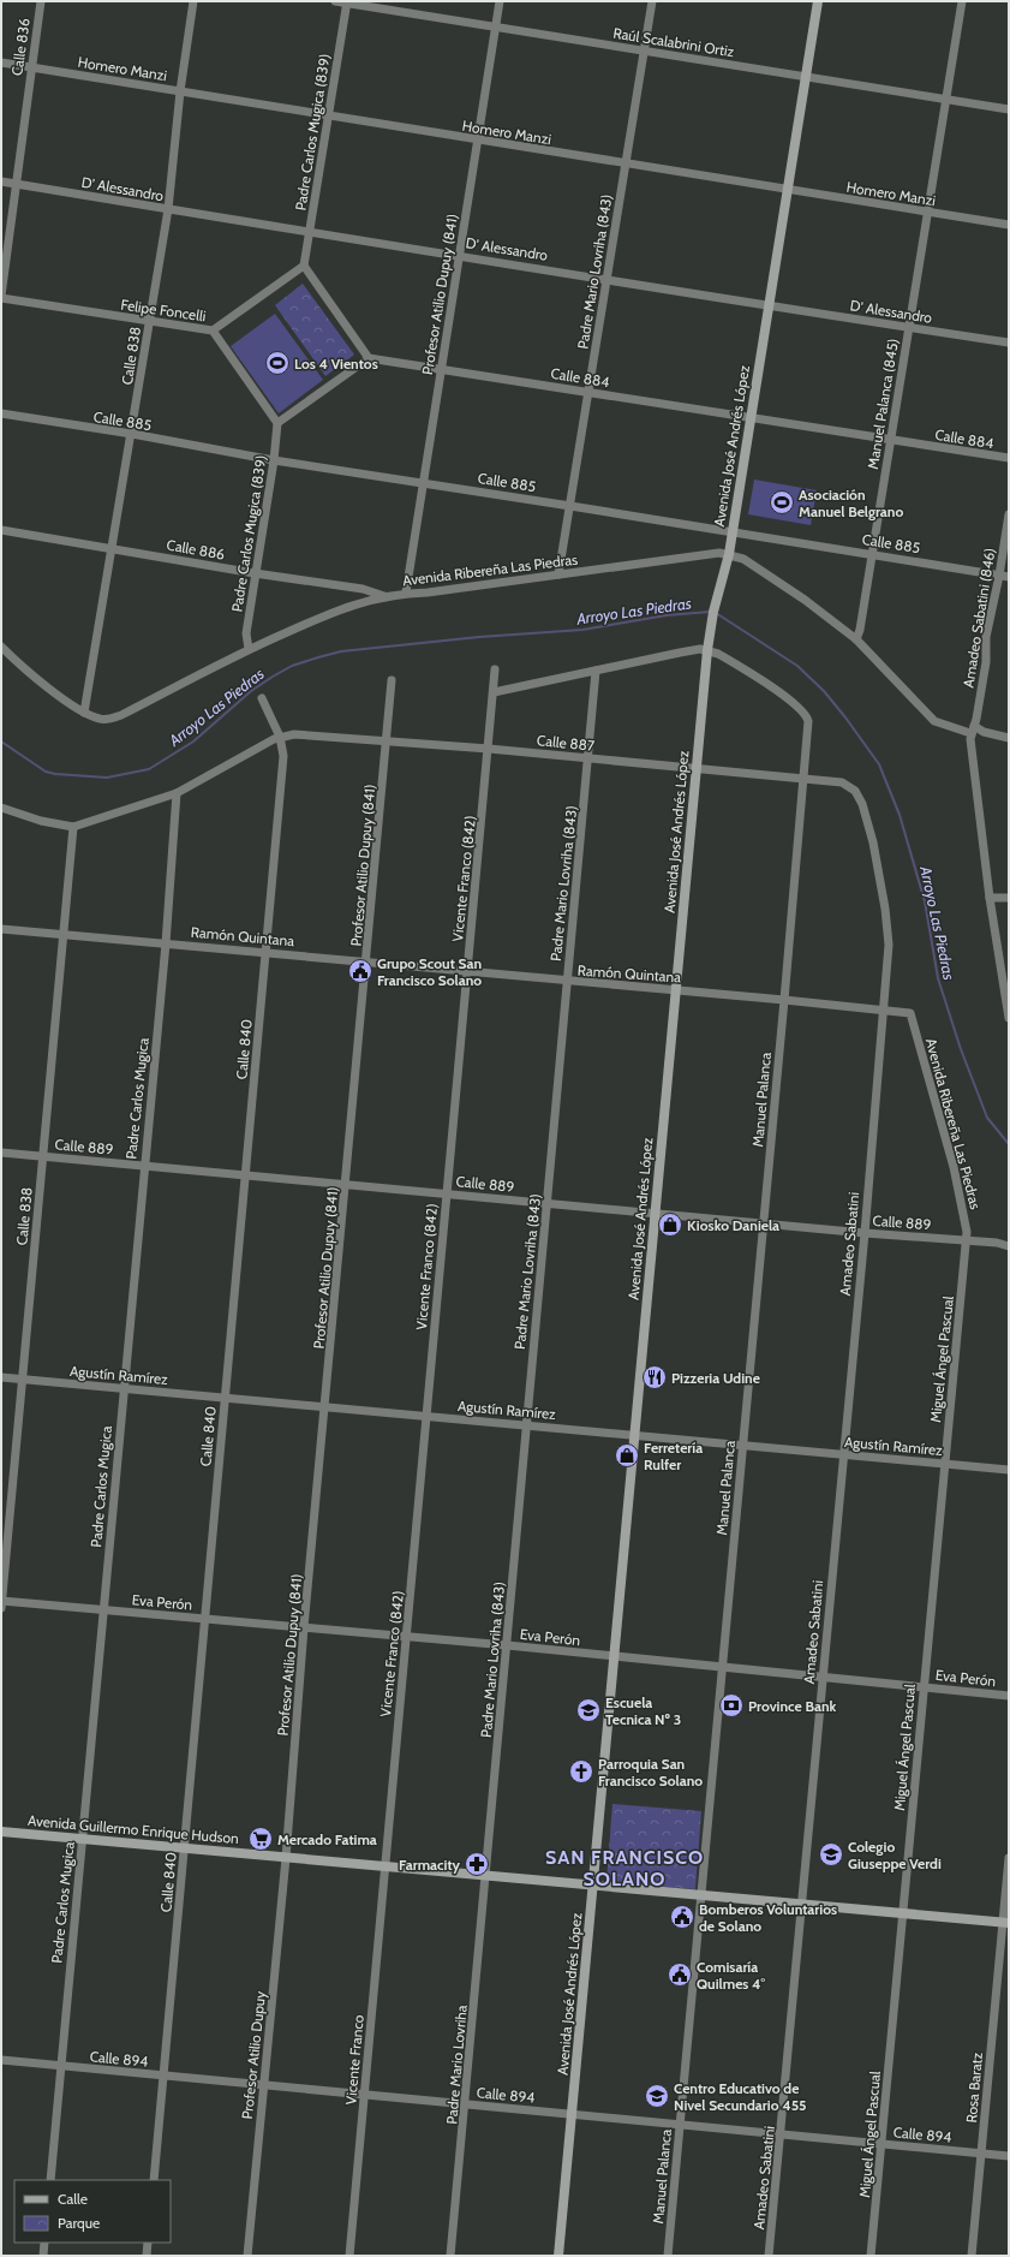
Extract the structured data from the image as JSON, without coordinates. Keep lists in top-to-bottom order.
{
  "streets": {
    "main road": ["Avenida José Andrés López", "Avenida Guillermo Enrique Hudson"],
    "street": [
      "Raúl Scalabrini Ortiz",
      "Calle 836",
      "Homero Manzi",
      "Padre Carlos Mugica (839)",
      "D' Alessandro",
      "Padre Mario Lovriha (843)",
      "Profesor Atilio Dupuy (841)",
      "Felipe Foncelli",
      "Calle 838",
      "Calle 884",
      "Manuel Palanca (845)",
      "Calle 885",
      "Calle 886",
      "Avenida Ribereña Las Piedras",
      "Amadeo Sabatini (846)",
      "Calle 887",
      "Vicente Franco (842)",
      "Ramón Quintana",
      "Calle 840",
      "Padre Carlos Mugica",
      "Manuel Palanca",
      "Calle 889",
      "Amadeo Sabatini",
      "Miguel Ángel Pascual",
      "Agustín Ramírez",
      "Eva Perón",
      "Profesor Atilio Dupuy",
      "Calle 894",
      "Vicente Franco",
      "Padre Mario Lovriha",
      "Rosa Baratz"
    ]
  },
  "crossings": [
    ["Raúl Scalabrini Ortiz", "Padre Carlos Mugica (839)"],
    ["Raúl Scalabrini Ortiz", "Padre Mario Lovriha (843)"],
    ["Raúl Scalabrini Ortiz", "Profesor Atilio Dupuy (841)"],
    ["Raúl Scalabrini Ortiz", "Manuel Palanca (845)"],
    ["Raúl Scalabrini Ortiz", "Avenida José Andrés López"],
    ["Calle 836", "Homero Manzi"],
    ["Calle 836", "D' Alessandro"],
    ["Calle 836", "Felipe Foncelli"],
    ["Homero Manzi", "Padre Carlos Mugica (839)"],
    ["Homero Manzi", "Padre Mario Lovriha (843)"],
    ["Homero Manzi", "Profesor Atilio Dupuy (841)"],
    ["Homero Manzi", "Calle 838"],
    ["Homero Manzi", "Manuel Palanca (845)"],
    ["Homero Manzi", "Avenida José Andrés López"],
    ["Padre Carlos Mugica (839)", "D' Alessandro"],
    ["Padre Carlos Mugica (839)", "Felipe Foncelli"],
    ["Padre Carlos Mugica (839)", "Calle 885"],
    ["Padre Carlos Mugica (839)", "Calle 886"],
    ["Padre Carlos Mugica (839)", "Avenida Ribereña Las Piedras"],
    ["D' Alessandro", "Padre Mario Lovriha (843)"],
    ["D' Alessandro", "Profesor Atilio Dupuy (841)"],
    ["D' Alessandro", "Calle 838"],
    ["D' Alessandro", "Manuel Palanca (845)"],
    ["D' Alessandro", "Avenida José Andrés López"],
    ["Padre Mario Lovriha (843)", "Calle 884"],
    ["Padre Mario Lovriha (843)", "Calle 885"],
    ["Padre Mario Lovriha (843)", "Avenida Ribereña Las Piedras"],
    ["Padre Mario Lovriha (843)", "Calle 887"],
    ["Padre Mario Lovriha (843)", "Ramón Quintana"],
    ["Padre Mario Lovriha (843)", "Calle 889"],
    ["Padre Mario Lovriha (843)", "Agustín Ramírez"],
    ["Padre Mario Lovriha (843)", "Eva Perón"],
    ["Padre Mario Lovriha (843)", "Avenida Guillermo Enrique Hudson"],
    ["Padre Mario Lovriha (843)", "Padre Mario Lovriha"],
    ["Profesor Atilio Dupuy (841)", "Calle 884"],
    ["Profesor Atilio Dupuy (841)", "Calle 885"],
    ["Profesor Atilio Dupuy (841)", "Avenida Ribereña Las Piedras"],
    ["Profesor Atilio Dupuy (841)", "Calle 887"],
    ["Profesor Atilio Dupuy (841)", "Ramón Quintana"],
    ["Profesor Atilio Dupuy (841)", "Calle 889"],
    ["Profesor Atilio Dupuy (841)", "Agustín Ramírez"],
    ["Profesor Atilio Dupuy (841)", "Eva Perón"],
    ["Profesor Atilio Dupuy (841)", "Avenida Guillermo Enrique Hudson"],
    ["Profesor Atilio Dupuy (841)", "Profesor Atilio Dupuy"],
    ["Felipe Foncelli", "Calle 838"],
    ["Calle 838", "Calle 885"],
    ["Calle 838", "Calle 886"],
    ["Calle 838", "Avenida Ribereña Las Piedras"],
    ["Calle 838", "Ramón Quintana"],
    ["Calle 838", "Calle 889"],
    ["Calle 838", "Agustín Ramírez"],
    ["Calle 838", "Eva Perón"],
    ["Calle 884", "Manuel Palanca (845)"],
    ["Calle 884", "Avenida José Andrés López"],
    ["Manuel Palanca (845)", "Calle 885"],
    ["Manuel Palanca (845)", "Avenida Ribereña Las Piedras"],
    ["Calle 885", "Avenida José Andrés López"],
    ["Calle 885", "Amadeo Sabatini (846)"],
    ["Avenida José Andrés López", "Avenida Ribereña Las Piedras"],
    ["Avenida José Andrés López", "Calle 887"],
    ["Avenida José Andrés López", "Ramón Quintana"],
    ["Avenida José Andrés López", "Manuel Palanca"],
    ["Avenida José Andrés López", "Calle 889"],
    ["Avenida José Andrés López", "Agustín Ramírez"],
    ["Avenida José Andrés López", "Eva Perón"],
    ["Avenida José Andrés López", "Avenida Guillermo Enrique Hudson"],
    ["Avenida José Andrés López", "Calle 894"],
    ["Calle 886", "Avenida Ribereña Las Piedras"],
    ["Avenida Ribereña Las Piedras", "Amadeo Sabatini (846)"],
    ["Avenida Ribereña Las Piedras", "Ramón Quintana"],
    ["Avenida Ribereña Las Piedras", "Calle 889"],
    ["Avenida Ribereña Las Piedras", "Miguel Ángel Pascual"],
    ["Calle 887", "Vicente Franco (842)"],
    ["Calle 887", "Ramón Quintana"],
    ["Calle 887", "Calle 840"],
    ["Calle 887", "Manuel Palanca"],
    ["Calle 887", "Amadeo Sabatini"],
    ["Vicente Franco (842)", "Ramón Quintana"],
    ["Vicente Franco (842)", "Calle 889"],
    ["Vicente Franco (842)", "Agustín Ramírez"],
    ["Vicente Franco (842)", "Eva Perón"],
    ["Vicente Franco (842)", "Avenida Guillermo Enrique Hudson"],
    ["Vicente Franco (842)", "Vicente Franco"],
    ["Ramón Quintana", "Calle 840"],
    ["Ramón Quintana", "Padre Carlos Mugica"],
    ["Ramón Quintana", "Manuel Palanca"],
    ["Ramón Quintana", "Amadeo Sabatini"],
    ["Calle 840", "Calle 889"],
    ["Calle 840", "Agustín Ramírez"],
    ["Calle 840", "Eva Perón"],
    ["Calle 840", "Avenida Guillermo Enrique Hudson"],
    ["Calle 840", "Calle 894"],
    ["Padre Carlos Mugica", "Calle 889"],
    ["Padre Carlos Mugica", "Agustín Ramírez"],
    ["Padre Carlos Mugica", "Eva Perón"],
    ["Padre Carlos Mugica", "Avenida Guillermo Enrique Hudson"],
    ["Padre Carlos Mugica", "Calle 894"],
    ["Manuel Palanca", "Calle 889"],
    ["Manuel Palanca", "Agustín Ramírez"],
    ["Manuel Palanca", "Eva Perón"],
    ["Manuel Palanca", "Avenida Guillermo Enrique Hudson"],
    ["Manuel Palanca", "Calle 894"],
    ["Calle 889", "Amadeo Sabatini"],
    ["Calle 889", "Miguel Ángel Pascual"],
    ["Amadeo Sabatini", "Agustín Ramírez"],
    ["Amadeo Sabatini", "Eva Perón"],
    ["Amadeo Sabatini", "Avenida Guillermo Enrique Hudson"],
    ["Amadeo Sabatini", "Calle 894"],
    ["Miguel Ángel Pascual", "Agustín Ramírez"],
    ["Miguel Ángel Pascual", "Eva Perón"],
    ["Miguel Ángel Pascual", "Avenida Guillermo Enrique Hudson"],
    ["Miguel Ángel Pascual", "Calle 894"],
    ["Avenida Guillermo Enrique Hudson", "Profesor Atilio Dupuy"],
    ["Avenida Guillermo Enrique Hudson", "Vicente Franco"],
    ["Avenida Guillermo Enrique Hudson", "Padre Mario Lovriha"],
    ["Avenida Guillermo Enrique Hudson", "Rosa Baratz"],
    ["Profesor Atilio Dupuy", "Calle 894"],
    ["Calle 894", "Vicente Franco"],
    ["Calle 894", "Padre Mario Lovriha"],
    ["Calle 894", "Rosa Baratz"]
  ],
  "districts": ["SAN FRANCISCO SOLANO"],
  "water": ["Arroyo Las Piedras"],
  "places": {
    "sports": ["Los 4 Vientos", "Asociación Manuel Belgrano"],
    "public building": ["Grupo Scout San Francisco Solano", "Bomberos Voluntarios de Solano", "Comisaría Quilmes 4°"],
    "shop": ["Kiosko Daniela", "Ferretería Rulfer"],
    "restaurant": ["Pizzeria Udine"],
    "bank": ["Province Bank"],
    "school or university": ["Escuela Tecnica Nº 3", "Colegio Giuseppe Verdi", "Centro Educativo de Nivel Secundario 455"],
    "church": ["Parroquia San Francisco Solano"],
    "supermarket": ["Mercado Fatima"],
    "pharmacy": ["Farmacity"]
  },
  "legend": ["Calle", "Parque"]
}
